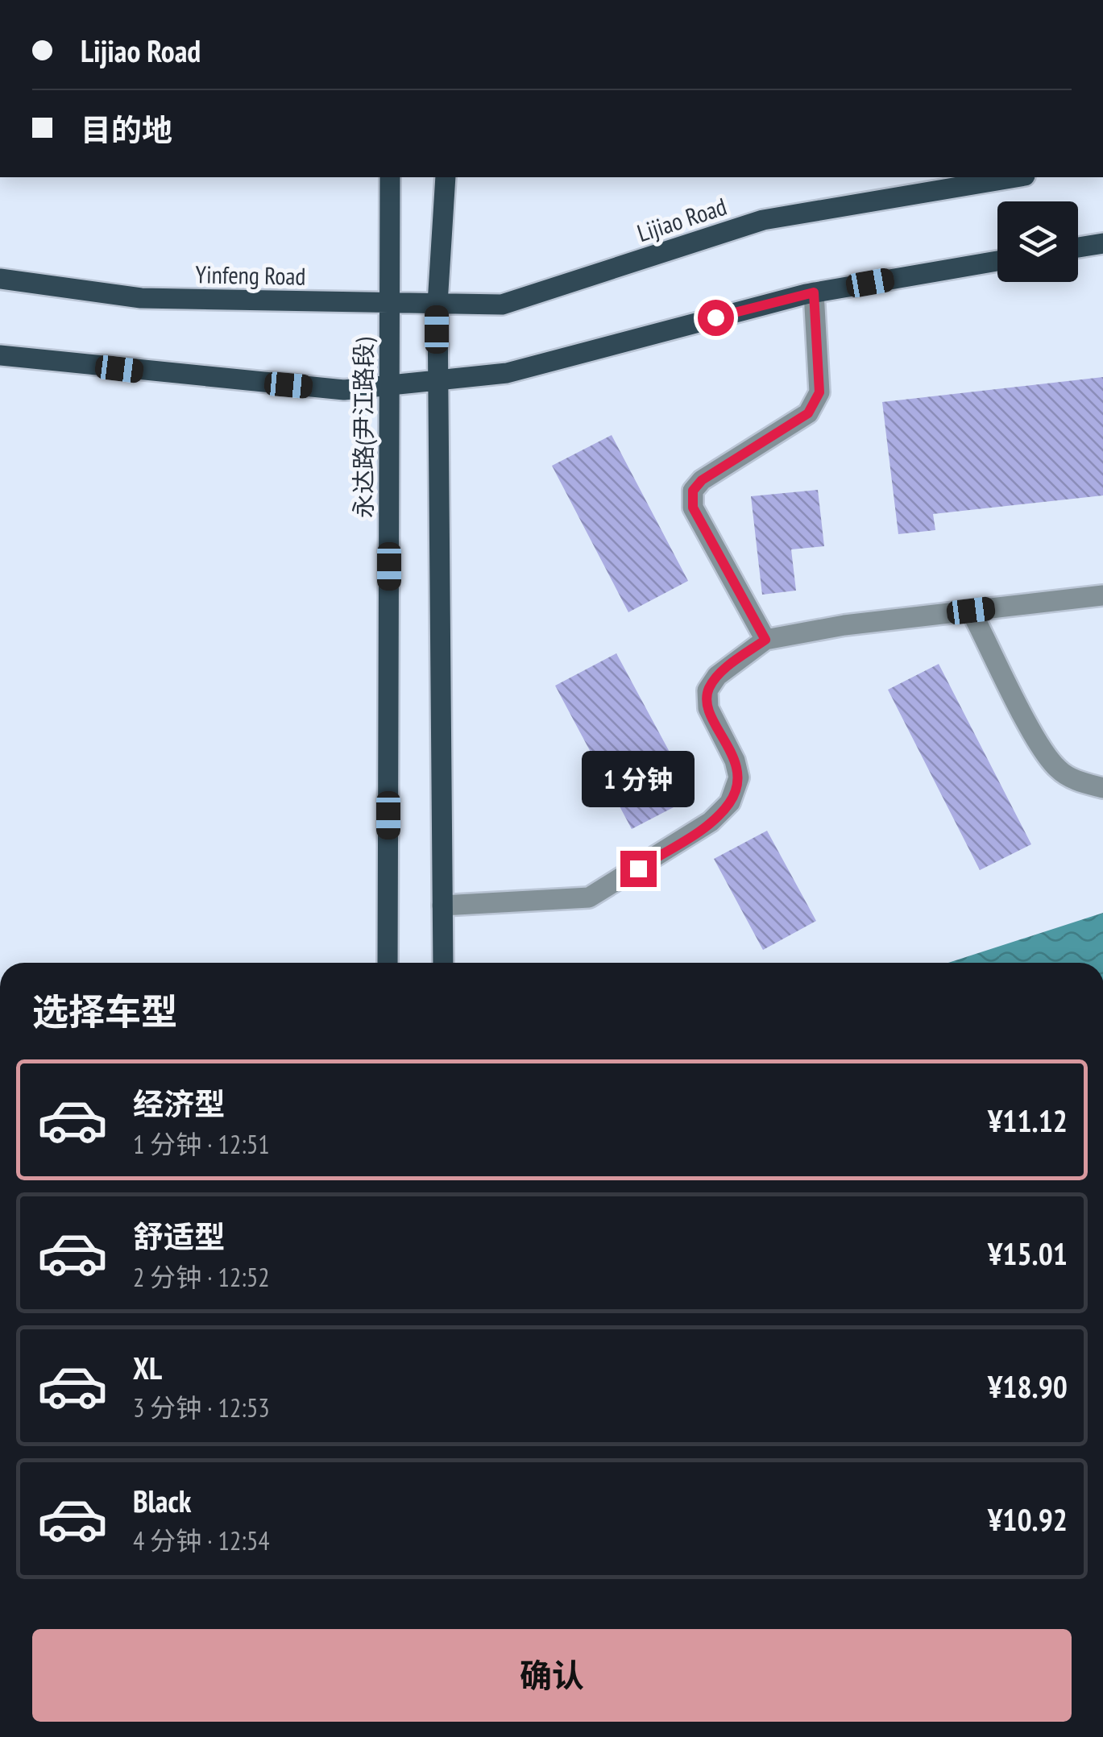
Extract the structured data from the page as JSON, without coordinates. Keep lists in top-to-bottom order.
{
  "streets": {
    "main road": ["Lijiao Road", "Yinfeng Road", "永达路(尹江路段)"]
  },
  "crossings": [
    ["Lijiao Road", "Yinfeng Road"],
    ["Yinfeng Road", "永达路(尹江路段)"]
  ],
  "page": {
    "banner": ["Lijiao Road", "目的地"],
    "bubble": "1 分钟",
    "heading": "选择车型",
    "list": [
      {
        "name": "经济型",
        "note": "1 分钟 · 12:51",
        "value": "¥11.12"
      },
      {
        "name": "舒适型",
        "note": "2 分钟 · 12:52",
        "value": "¥15.01"
      },
      {
        "name": "XL",
        "note": "3 分钟 · 12:53",
        "value": "¥18.90"
      },
      {
        "name": "Black",
        "note": "4 分钟 · 12:54",
        "value": "¥10.92"
      }
    ],
    "buttons": "确认"
  }
}
